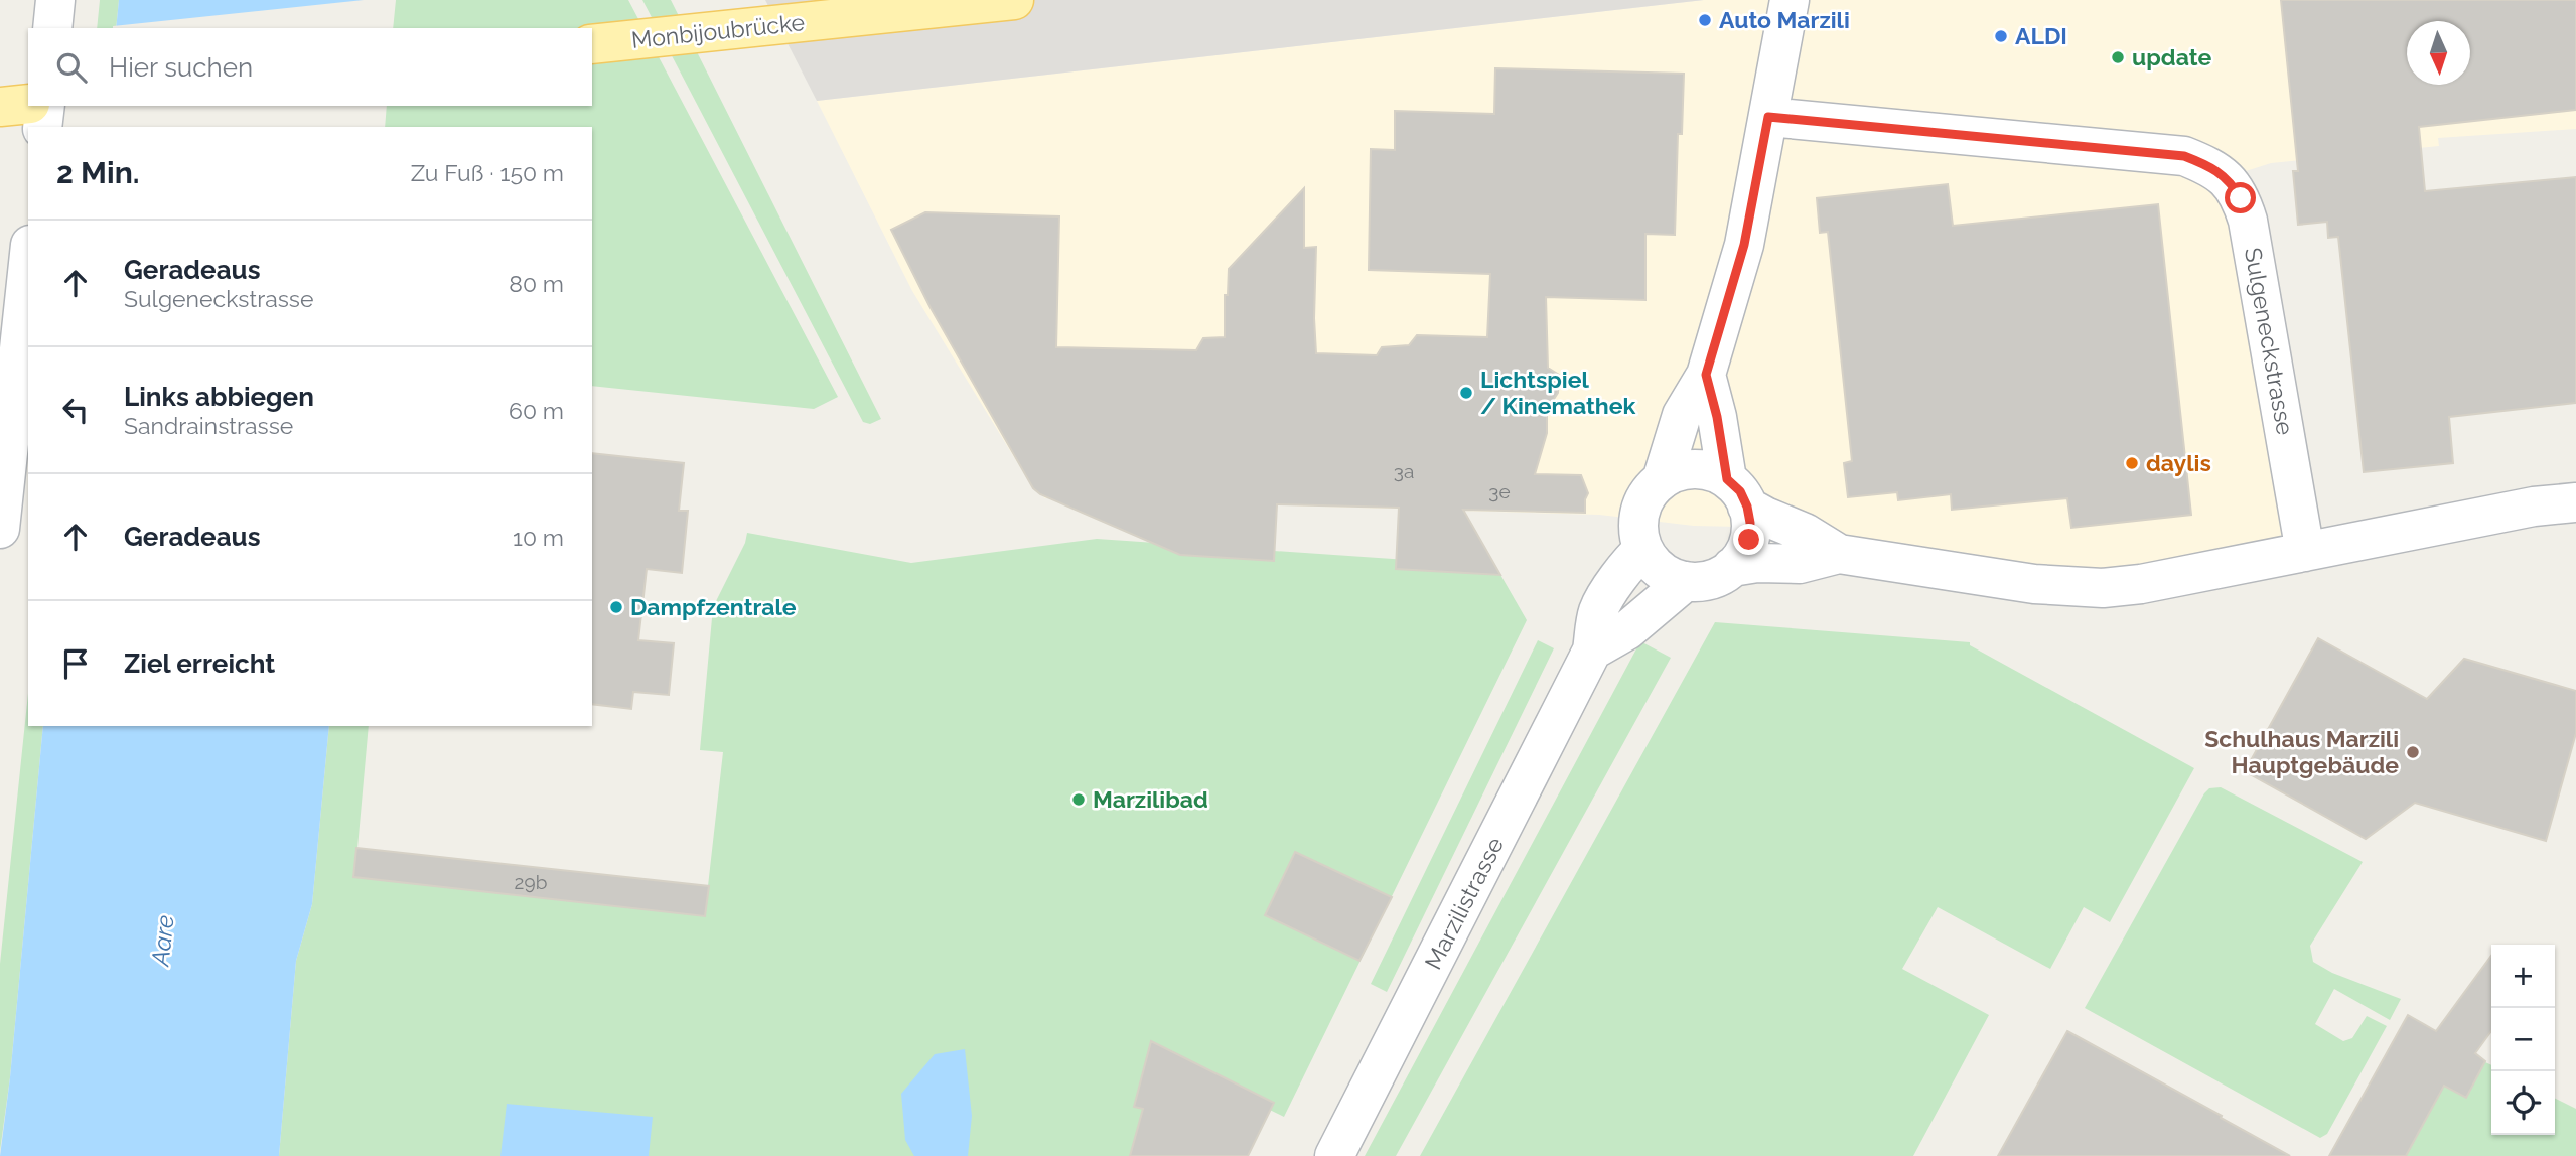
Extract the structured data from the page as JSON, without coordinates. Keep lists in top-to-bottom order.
{
  "streets": {
    "main road": ["Monbijoubrücke"],
    "street": ["Sulgeneckstrasse", "Marzilistrasse"]
  },
  "water": ["Aare"],
  "places": [
    "Auto Marzili",
    "ALDI",
    "update",
    "Lichtspiel / Kinemathek",
    "daylis",
    "Dampfzentrale",
    "Schulhaus Marzili Hauptgebäude",
    "Marzilibad"
  ],
  "house_numbers": ["3a", "3e", "29b"],
  "north": "bottom",
  "page": {
    "search": "Hier suchen",
    "heading": ["2 Min.", "Zu Fuß · 150 m"],
    "list": [
      ["Geradeaus", "Sulgeneckstrasse", "80 m"],
      ["Links abbiegen", "Sandrainstrasse", "60 m"],
      ["Geradeaus", "10 m"],
      "Ziel erreicht"
    ],
    "map_buttons": ["+", "−"]
  }
}
